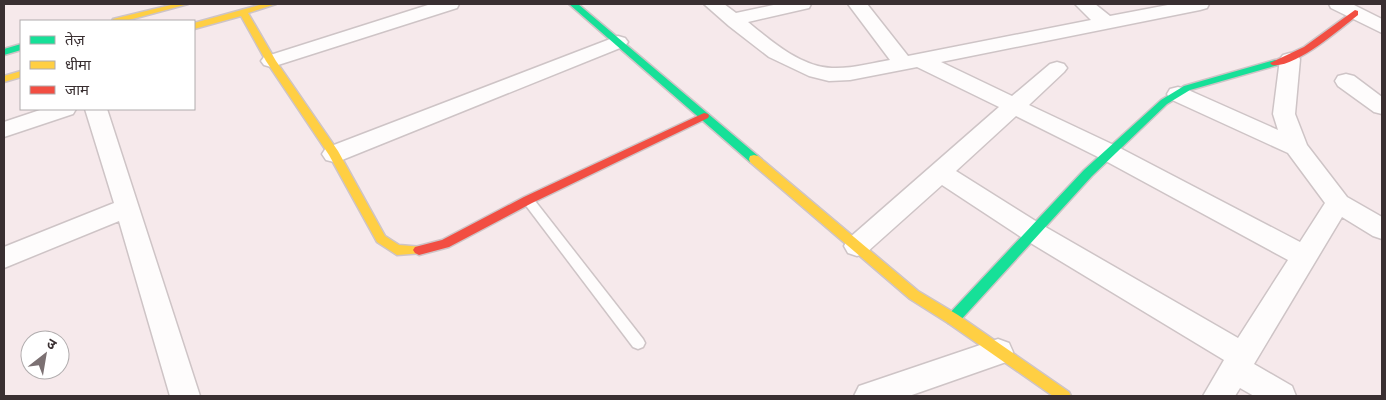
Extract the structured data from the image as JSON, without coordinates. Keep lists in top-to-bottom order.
{
  "legend": ["तेज़", "धीमा", "जाम"],
  "north": "top right"
}
